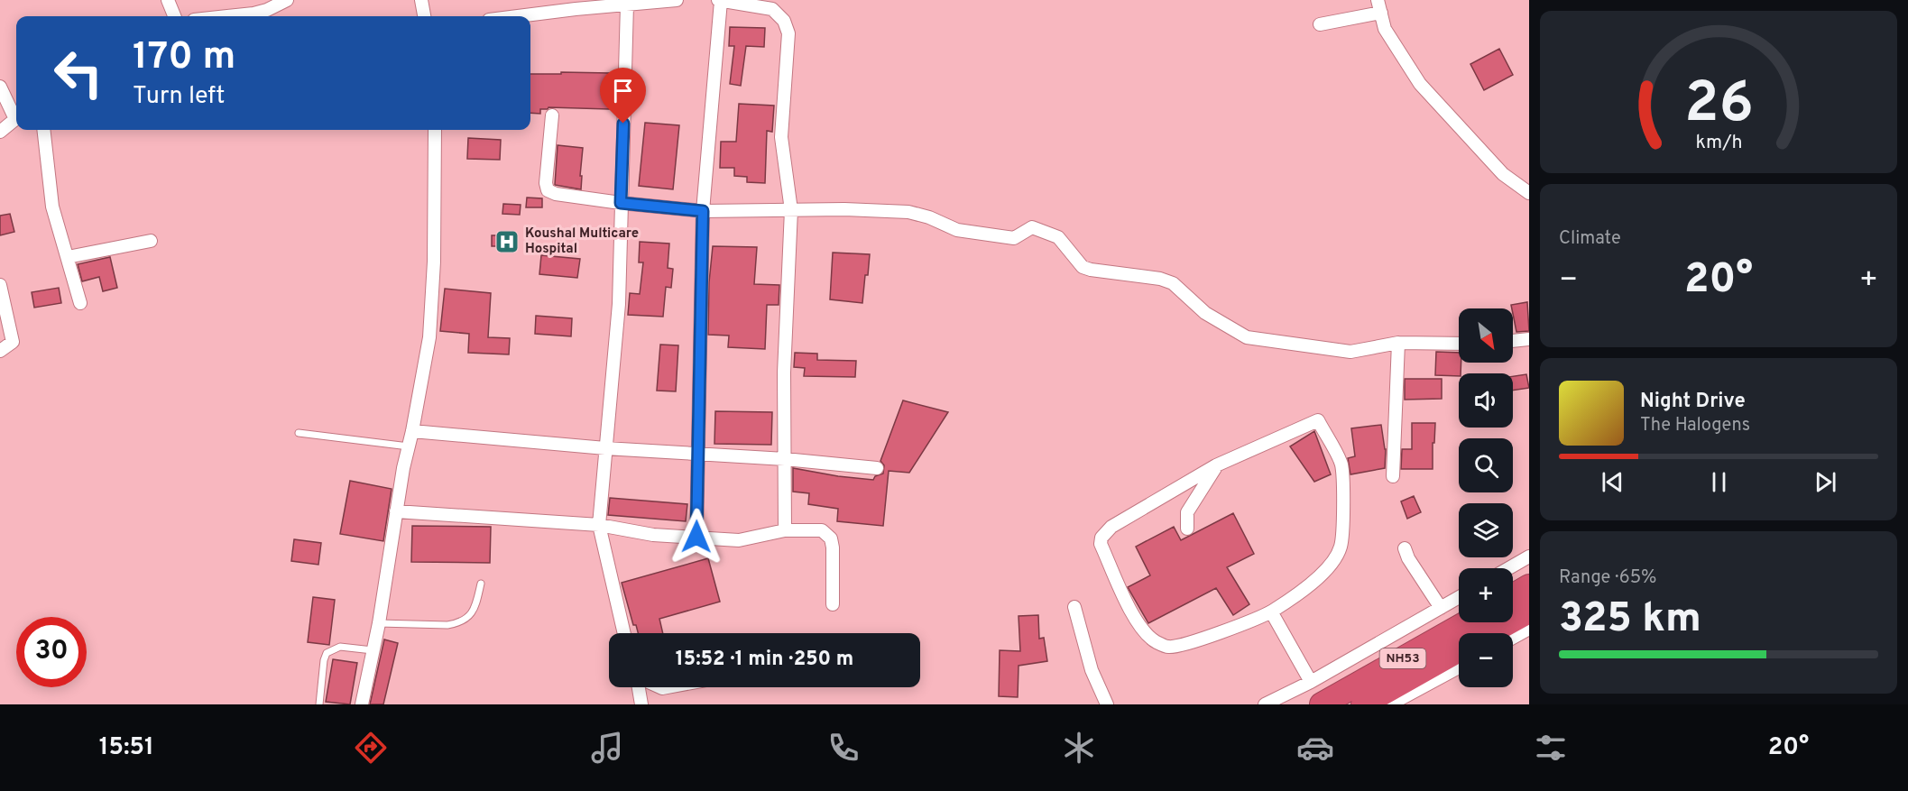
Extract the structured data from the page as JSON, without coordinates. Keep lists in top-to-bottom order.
{
  "streets": {
    "highway": ["NH53"]
  },
  "places": {
    "hospital": ["Koushal Multicare Hospital"]
  },
  "north": "bottom right",
  "page": {
    "turn": ["170 m", "Turn left"],
    "tile": [
      "Climate",
      ["Range · 65%", "325 km"]
    ],
    "heat": ["−", "20°", "+"],
    "map_buttons": ["+", "−"],
    "song": ["Night Drive", "The Halogens"],
    "limit": "30",
    "trip": "15:52 · 1 min · 250 m",
    "tabs": ["15:51", "20°"],
    "gauge": ["26", "km/h"]
  }
}
